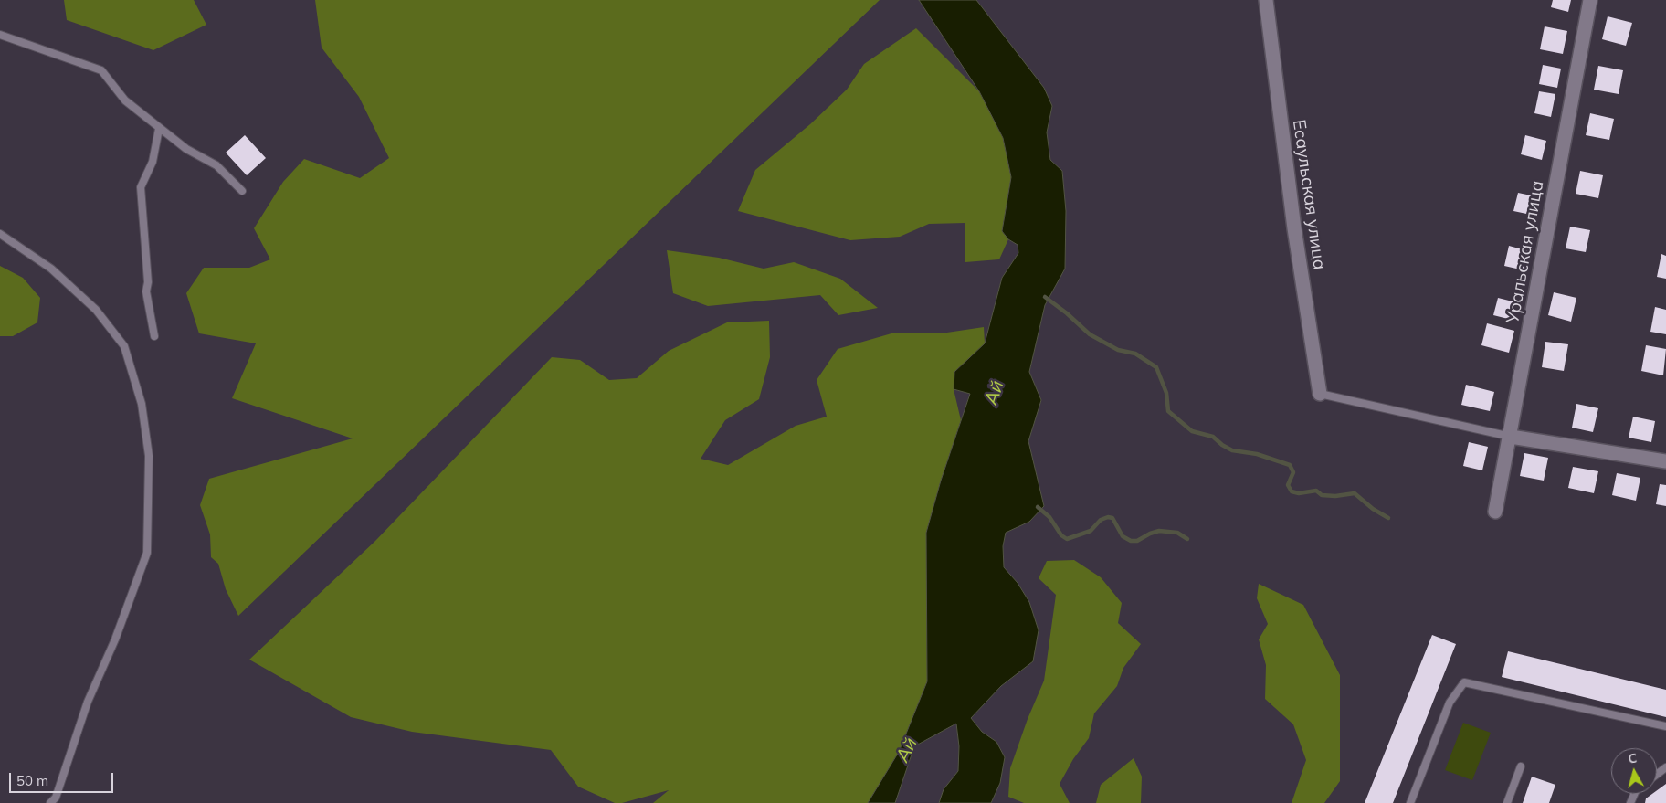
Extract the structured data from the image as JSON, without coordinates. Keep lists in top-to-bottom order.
{
  "streets": {
    "street": ["Есаульская улица", "Уральская улица"]
  },
  "water": ["Ай"],
  "scale_bar": "50 m",
  "north": "top"
}
